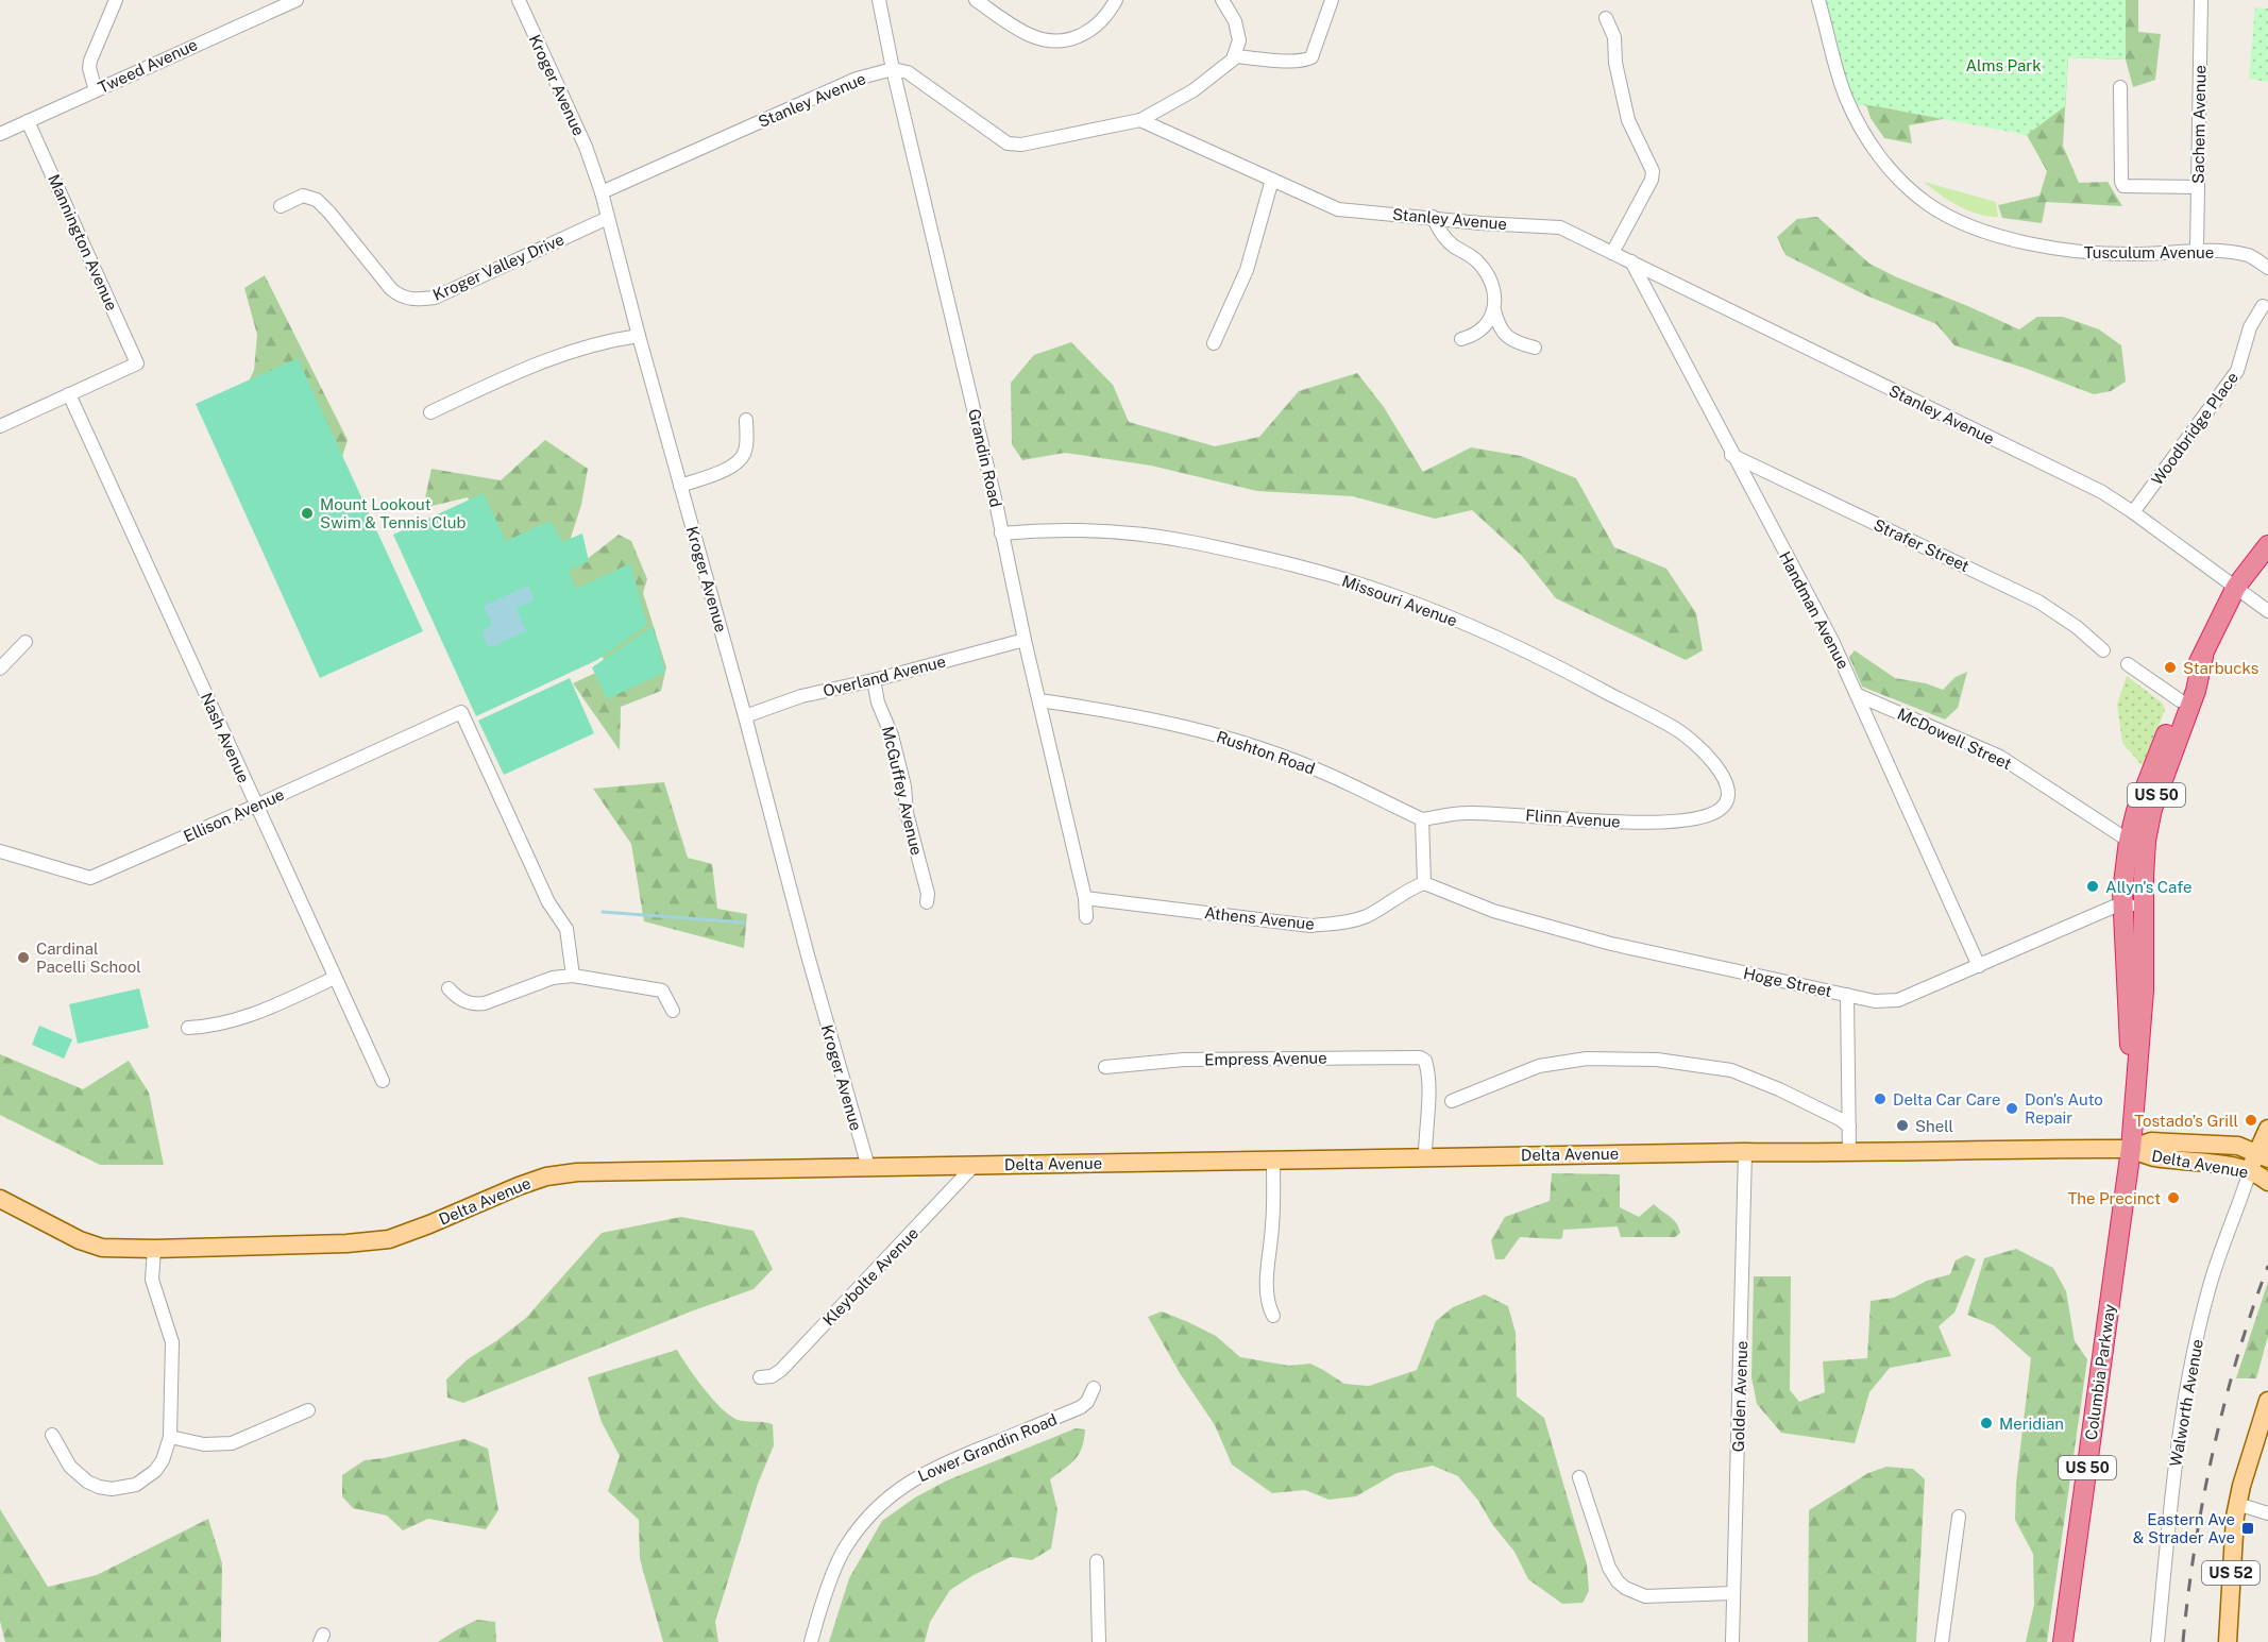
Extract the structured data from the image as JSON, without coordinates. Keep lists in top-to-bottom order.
{
  "streets": {
    "highway": ["US 50", "Columbia Parkway"],
    "main road": ["Delta Avenue", "US 52"],
    "street": [
      "Tweed Avenue",
      "Kroger Avenue",
      "Stanley Avenue",
      "Sachem Avenue",
      "Mannington Avenue",
      "Tusculum Avenue",
      "Kroger Valley Drive",
      "Woodbridge Place",
      "Grandin Road",
      "Strafer Street",
      "Missouri Avenue",
      "Handman Avenue",
      "Overland Avenue",
      "Nash Avenue",
      "McDowell Street",
      "Rushton Road",
      "McGuffey Avenue",
      "Ellison Avenue",
      "Flinn Avenue",
      "Athens Avenue",
      "Hoge Street",
      "Empress Avenue",
      "Kleybolte Avenue",
      "Golden Avenue",
      "Walworth Avenue",
      "Lower Grandin Road"
    ]
  },
  "crossings": [
    ["Tweed Avenue", "Mannington Avenue"],
    ["Kroger Avenue", "Stanley Avenue"],
    ["Kroger Avenue", "Kroger Valley Drive"],
    ["Kroger Avenue", "Overland Avenue"],
    ["Kroger Avenue", "Delta Avenue"],
    ["Stanley Avenue", "Woodbridge Place"],
    ["Stanley Avenue", "Grandin Road"],
    ["Stanley Avenue", "Handman Avenue"],
    ["Stanley Avenue", "Columbia Parkway"],
    ["Sachem Avenue", "Tusculum Avenue"],
    ["Mannington Avenue", "Nash Avenue"],
    ["Grandin Road", "Missouri Avenue"],
    ["Grandin Road", "Overland Avenue"],
    ["Grandin Road", "Rushton Road"],
    ["Grandin Road", "Athens Avenue"],
    ["Strafer Street", "Handman Avenue"],
    ["Missouri Avenue", "Flinn Avenue"],
    ["Handman Avenue", "McDowell Street"],
    ["Handman Avenue", "Hoge Street"],
    ["Overland Avenue", "McGuffey Avenue"],
    ["Nash Avenue", "Ellison Avenue"],
    ["McDowell Street", "Columbia Parkway"],
    ["Rushton Road", "Flinn Avenue"],
    ["Athens Avenue", "Hoge Street"],
    ["Hoge Street", "Columbia Parkway"],
    ["Empress Avenue", "Delta Avenue"],
    ["Delta Avenue", "Kleybolte Avenue"],
    ["Delta Avenue", "Columbia Parkway"],
    ["Delta Avenue", "Golden Avenue"],
    ["Delta Avenue", "Walworth Avenue"]
  ],
  "parks": ["Alms Park"],
  "places": {
    "other": [
      "Mount Lookout Swim & Tennis Club",
      "Starbucks",
      "Allyn's Cafe",
      "Cardinal Pacelli School",
      "Delta Car Care",
      "Don's Auto Repair",
      "Tostado’s Grill",
      "Shell",
      "The Precinct",
      "Meridian"
    ],
    "transit": ["Eastern Ave & Strader Ave"]
  }
}
